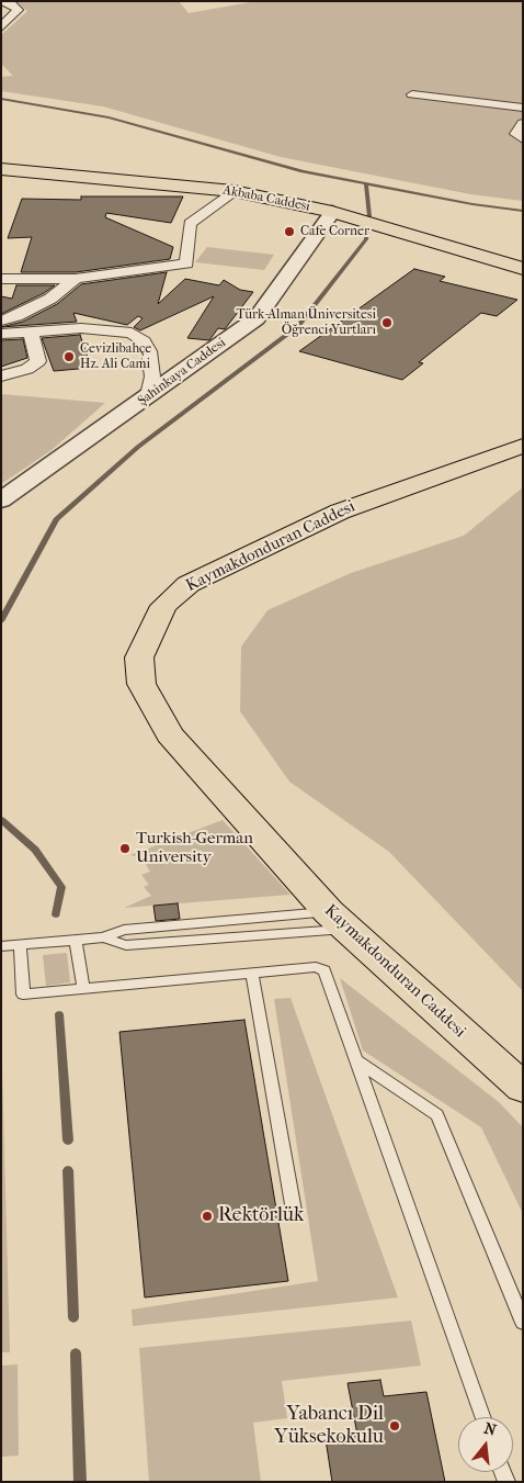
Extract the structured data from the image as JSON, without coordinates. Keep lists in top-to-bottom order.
{
  "streets": {
    "main road": ["Akbaba Caddesi", "Kaymakdonduran Caddesi"],
    "street": ["Şahinkaya Caddesi"]
  },
  "crossings": [
    ["Akbaba Caddesi", "Şahinkaya Caddesi"]
  ],
  "places": [
    "Cafe Corner",
    "Türk-Alman Üniversitesi Öğrenci Yurtları",
    "Cevizlibahçe Hz. Ali Cami",
    "Turkish-German University",
    "Rektörlük",
    "Yabancı Dil Yüksekokulu"
  ],
  "north": "top"
}
